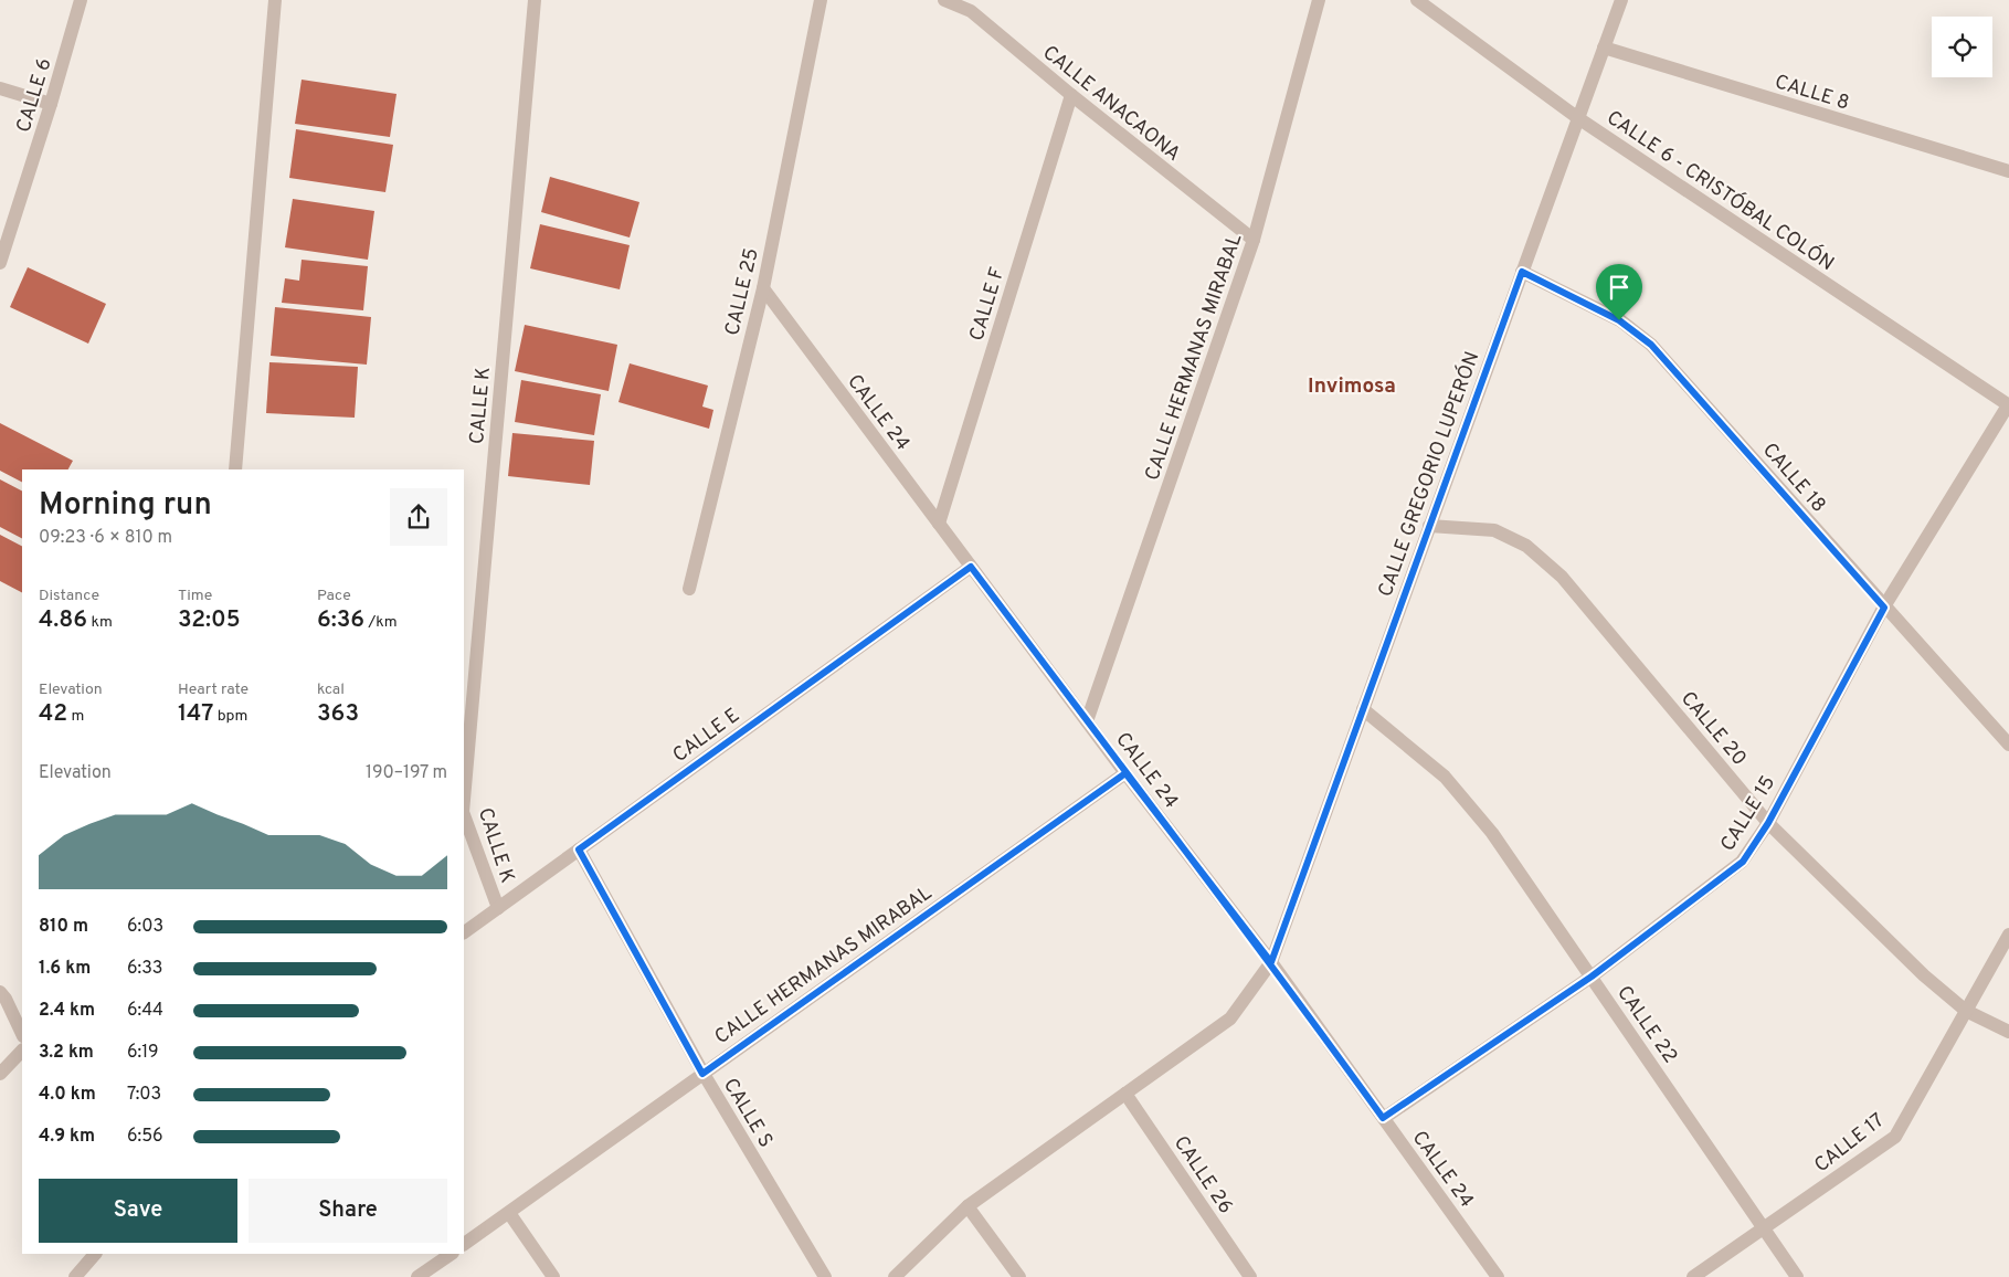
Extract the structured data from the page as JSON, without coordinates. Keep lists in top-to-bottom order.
{
  "streets": {
    "street": [
      "CALLE 8",
      "CALLE 6",
      "CALLE ANACAONA",
      "CALLE 6 - CRISTÓBAL COLÓN",
      "CALLE 25",
      "CALLE F",
      "CALLE HERMANAS MIRABAL",
      "CALLE K",
      "CALLE 24",
      "CALLE GREGORIO LUPERÓN",
      "CALLE 18",
      "CALLE 20",
      "CALLE E",
      "CALLE 15",
      "CALLE 22",
      "CALLE S",
      "CALLE 17",
      "CALLE 26"
    ]
  },
  "crossings": [
    ["CALLE 8", "CALLE GREGORIO LUPERÓN"],
    ["CALLE ANACAONA", "CALLE F"],
    ["CALLE ANACAONA", "CALLE HERMANAS MIRABAL"],
    ["CALLE 6 - CRISTÓBAL COLÓN", "CALLE GREGORIO LUPERÓN"],
    ["CALLE 6 - CRISTÓBAL COLÓN", "CALLE 15"],
    ["CALLE 25", "CALLE 24"],
    ["CALLE F", "CALLE 24"],
    ["CALLE HERMANAS MIRABAL", "CALLE 24"],
    ["CALLE HERMANAS MIRABAL", "CALLE S"],
    ["CALLE K", "CALLE E"],
    ["CALLE 24", "CALLE GREGORIO LUPERÓN"],
    ["CALLE 24", "CALLE E"],
    ["CALLE 24", "CALLE 15"],
    ["CALLE GREGORIO LUPERÓN", "CALLE 18"],
    ["CALLE GREGORIO LUPERÓN", "CALLE 20"],
    ["CALLE GREGORIO LUPERÓN", "CALLE 22"],
    ["CALLE GREGORIO LUPERÓN", "CALLE 26"],
    ["CALLE 18", "CALLE 15"],
    ["CALLE 20", "CALLE 15"],
    ["CALLE 20", "CALLE 17"],
    ["CALLE E", "CALLE S"],
    ["CALLE 15", "CALLE 22"],
    ["CALLE 22", "CALLE 17"]
  ],
  "districts": ["Invimosa"],
  "page": {
    "heading": ["Morning run", "09:23 · 6 × 810 m"],
    "stats": [
      ["Distance", "4.86 km"],
      ["Time", "32:05"],
      ["Pace", "6:36 /km"],
      ["Elevation", "42 m"],
      ["Heart rate", "147 bpm"],
      ["kcal", "363"]
    ],
    "chart": ["Elevation", "190–197 m"],
    "list": [
      {
        "name": "810 m",
        "note": "6:03"
      },
      {
        "name": "1.6 km",
        "note": "6:33"
      },
      {
        "name": "2.4 km",
        "note": "6:44"
      },
      {
        "name": "3.2 km",
        "note": "6:19"
      },
      {
        "name": "4.0 km",
        "note": "7:03"
      },
      {
        "name": "4.9 km",
        "note": "6:56"
      }
    ],
    "buttons": ["Save", "Share"]
  }
}
